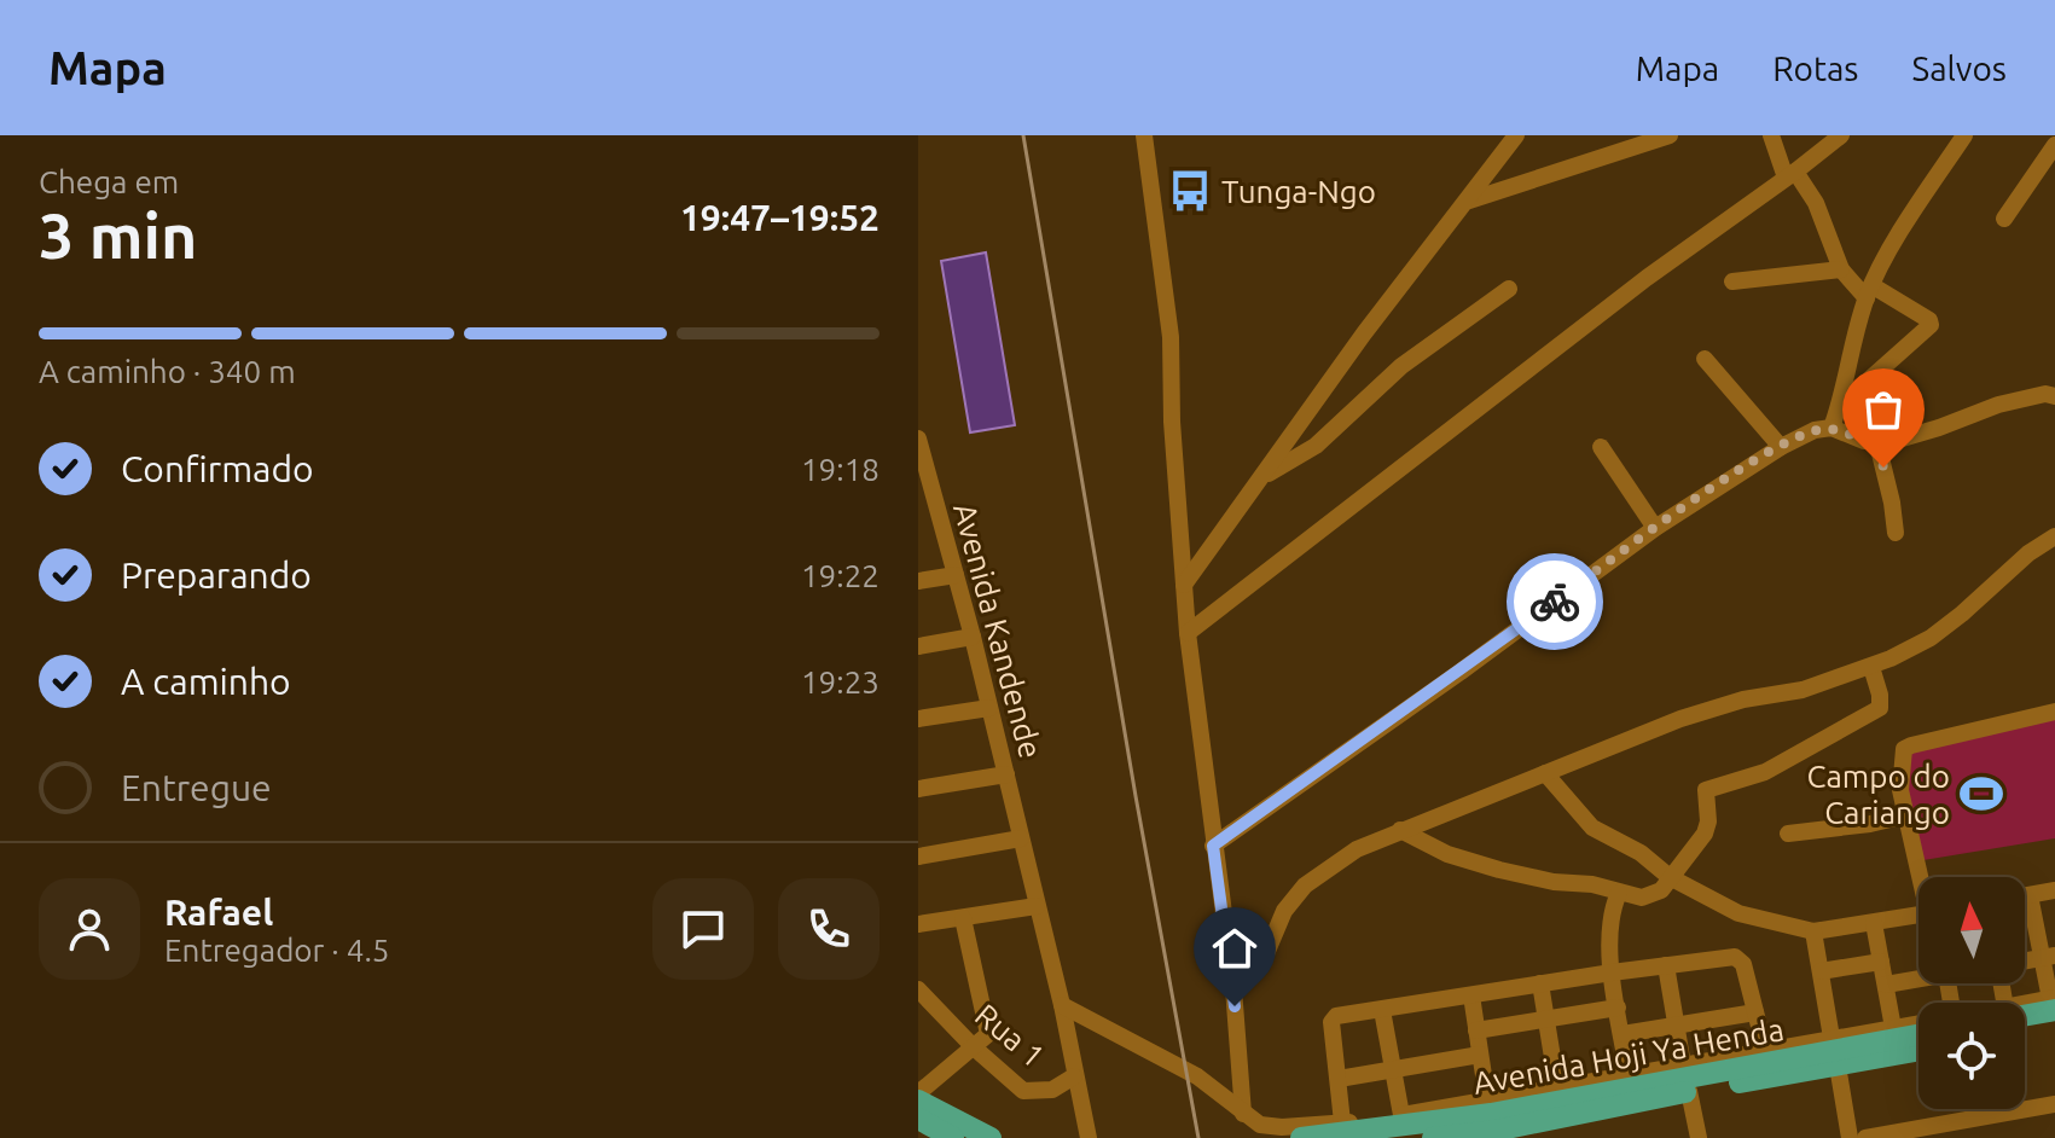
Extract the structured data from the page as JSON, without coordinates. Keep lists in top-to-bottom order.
{
  "streets": {
    "main road": ["Avenida Hoji Ya Henda"],
    "street": ["Avenida Kandende", "Rua 1"]
  },
  "places": {
    "bus stop": ["Tunga-Ngo"],
    "sports": ["Campo do Cariango"]
  },
  "north": "top",
  "page": {
    "header": "Mapa",
    "nav": ["Mapa", "Rotas", "Salvos"],
    "heading": ["3 min", "Chega em", "19:47–19:52"],
    "panel": ["Rafael", "Entregador · 4.5"],
    "bar": "A caminho · 340 m",
    "list": [
      ["Confirmado", "19:18"],
      ["Preparando", "19:22"],
      ["A caminho", "19:23"],
      "Entregue"
    ]
  }
}
